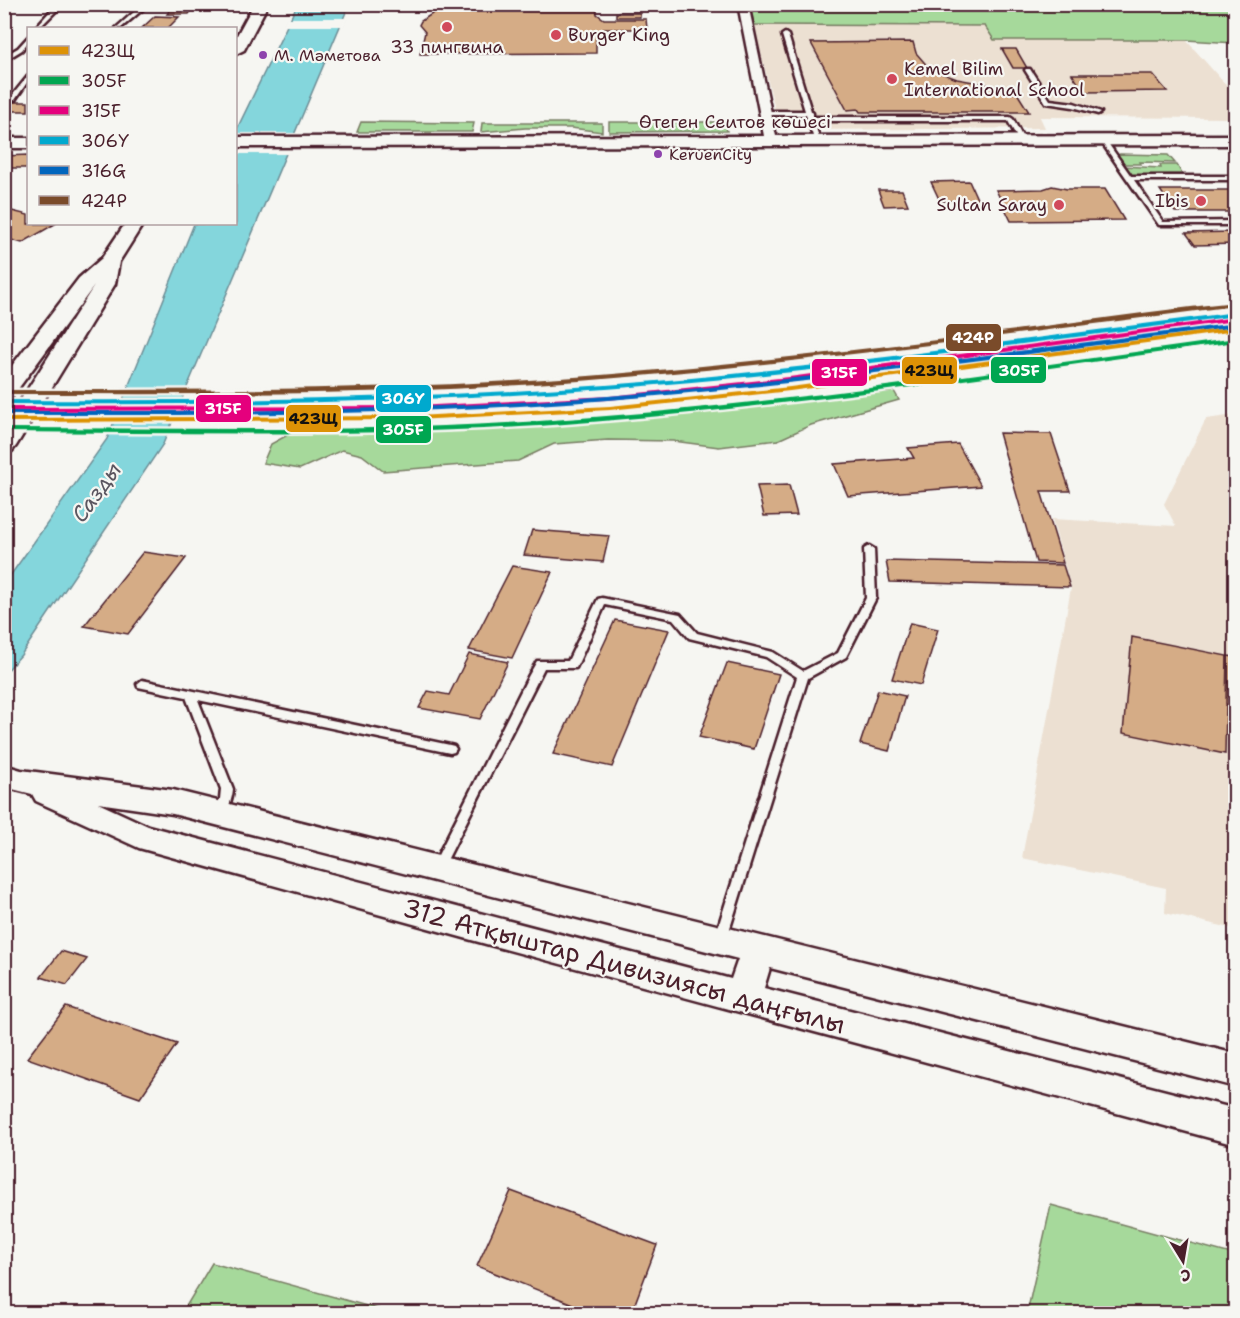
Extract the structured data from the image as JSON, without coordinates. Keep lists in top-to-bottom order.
{
  "streets": {
    "main road": ["Өтеген Сеитов көшесі", "312 Атқыштар Дивизиясы даңғылы"]
  },
  "water": ["Сазды"],
  "places": [
    "33 пингвина",
    "Burger King",
    "М. Мәметова",
    "Kemel Bilim International School",
    "KeruenCity",
    "Ibis",
    "Sultan Saray"
  ],
  "lines": [
    "transit line 424Р",
    "transit line 306Y",
    "transit line 315F",
    "transit line 316G",
    "transit line 423Щ",
    "transit line 305F"
  ],
  "legend": [
    "423Щ",
    "305F",
    "315F",
    "306Y",
    "316G",
    "424Р"
  ],
  "north": "bottom"
}
